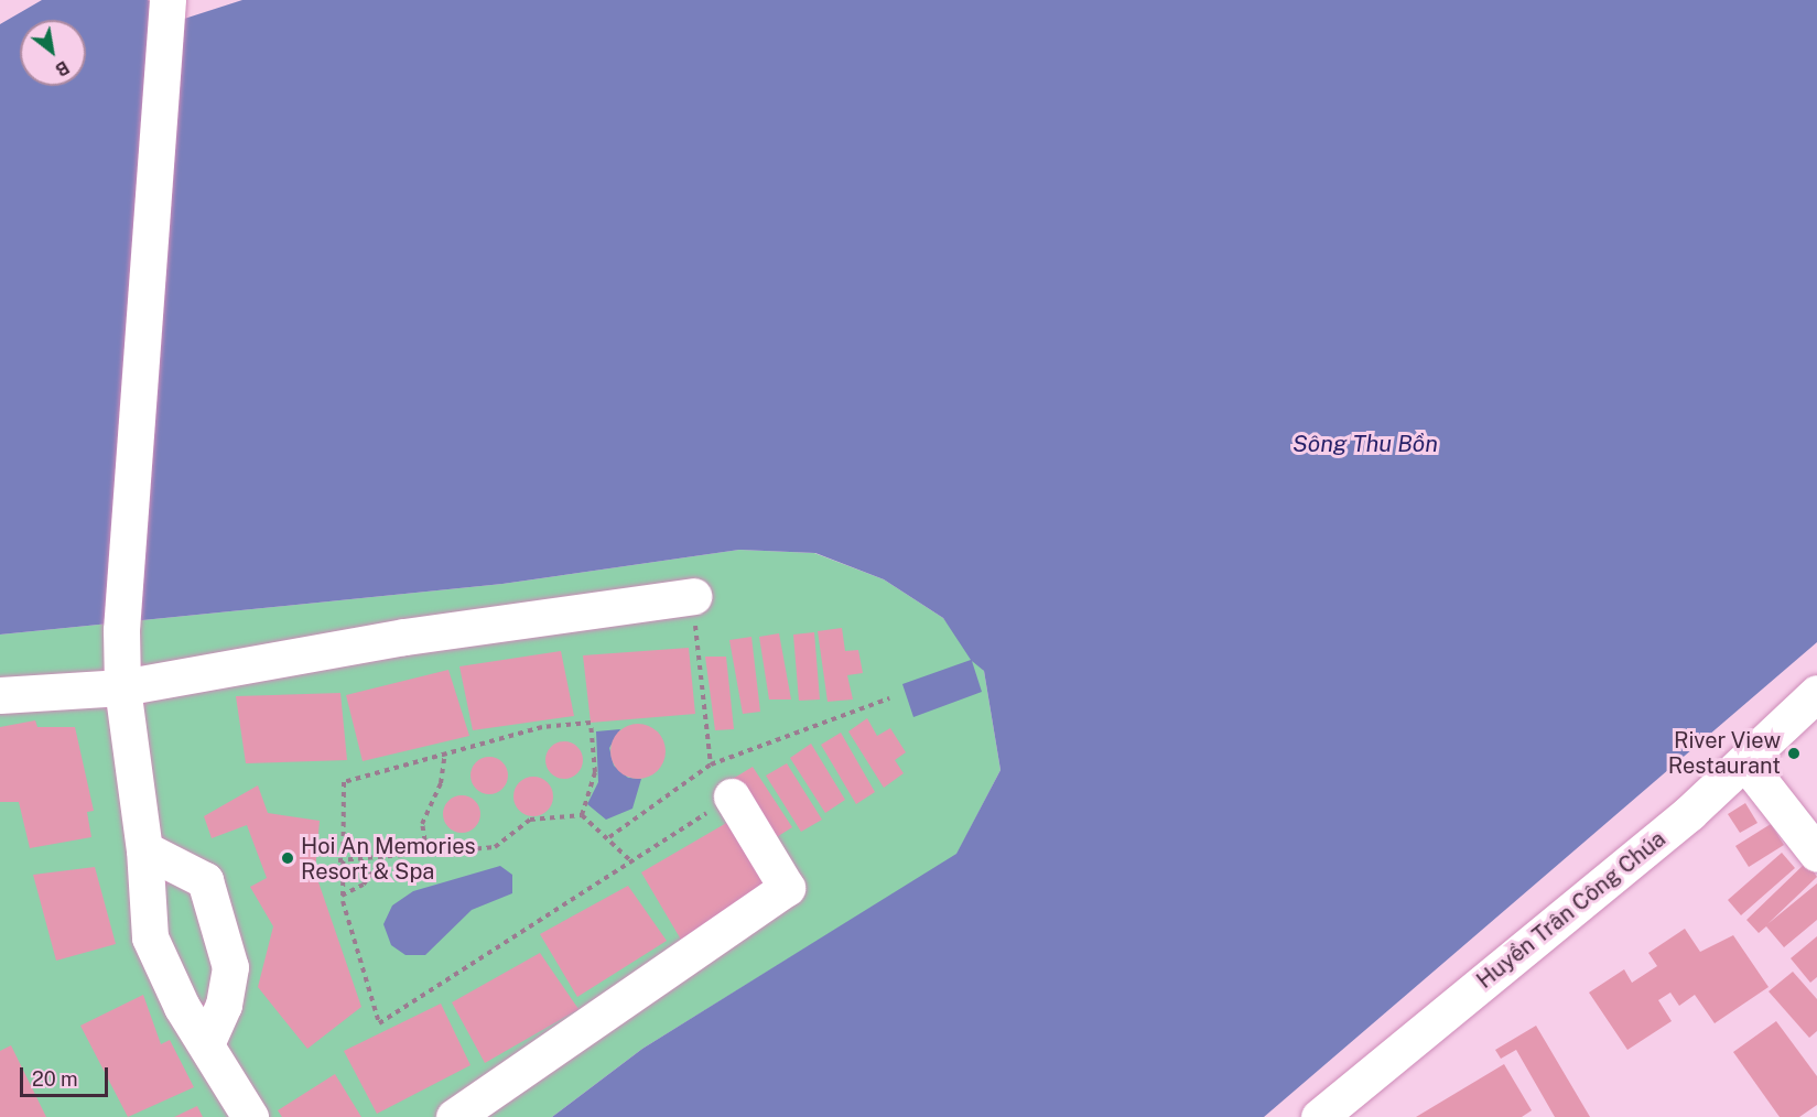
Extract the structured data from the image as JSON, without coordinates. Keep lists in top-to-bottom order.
{
  "streets": {
    "street": ["Huyền Trân Công Chúa"]
  },
  "water": ["Sông Thu Bồn"],
  "places": ["River View Restaurant", "Hoi An Memories Resort & Spa"],
  "scale_bar": "20 m",
  "north": "bottom right"
}
